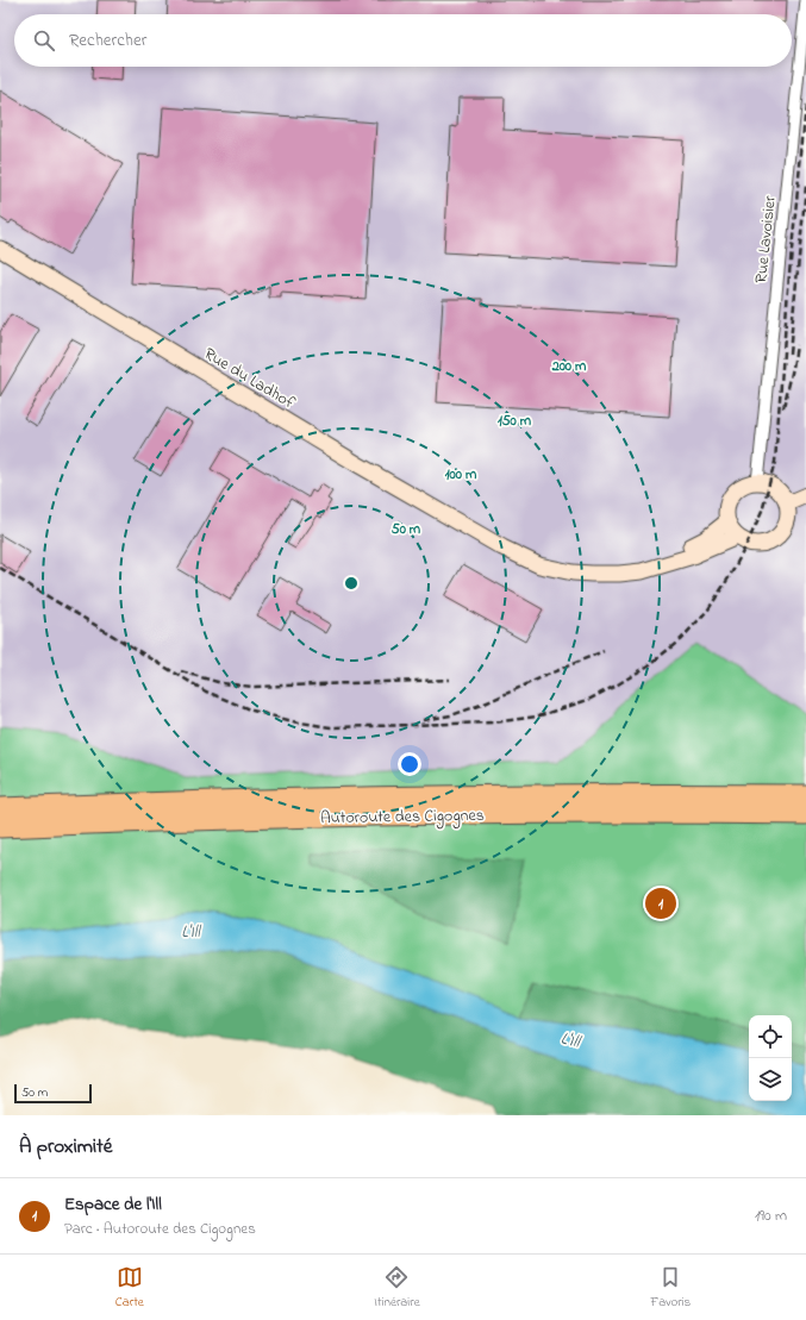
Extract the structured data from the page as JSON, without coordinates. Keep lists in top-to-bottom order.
{
  "streets": {
    "highway": ["Autoroute des Cigognes"],
    "main road": ["Rue du Ladhof"],
    "street": ["Rue Lavoisier"]
  },
  "crossings": [
    ["Rue Lavoisier", "Rue du Ladhof"]
  ],
  "water": ["L'Ill"],
  "scale_bar": "50 m",
  "page": {
    "search": "Rechercher",
    "pins": "1",
    "scale": "50 m",
    "heading": "À proximité",
    "list": [
      {
        "mark": "1",
        "name": "Espace de l'Ill",
        "note": "Parc · Autoroute des Cigognes",
        "value": "190 m"
      }
    ],
    "nav": ["Carte", "Itinéraire", "Favoris"]
  },
  "rings": [
    "200 m",
    "150 m",
    "100 m",
    "50 m"
  ]
}
